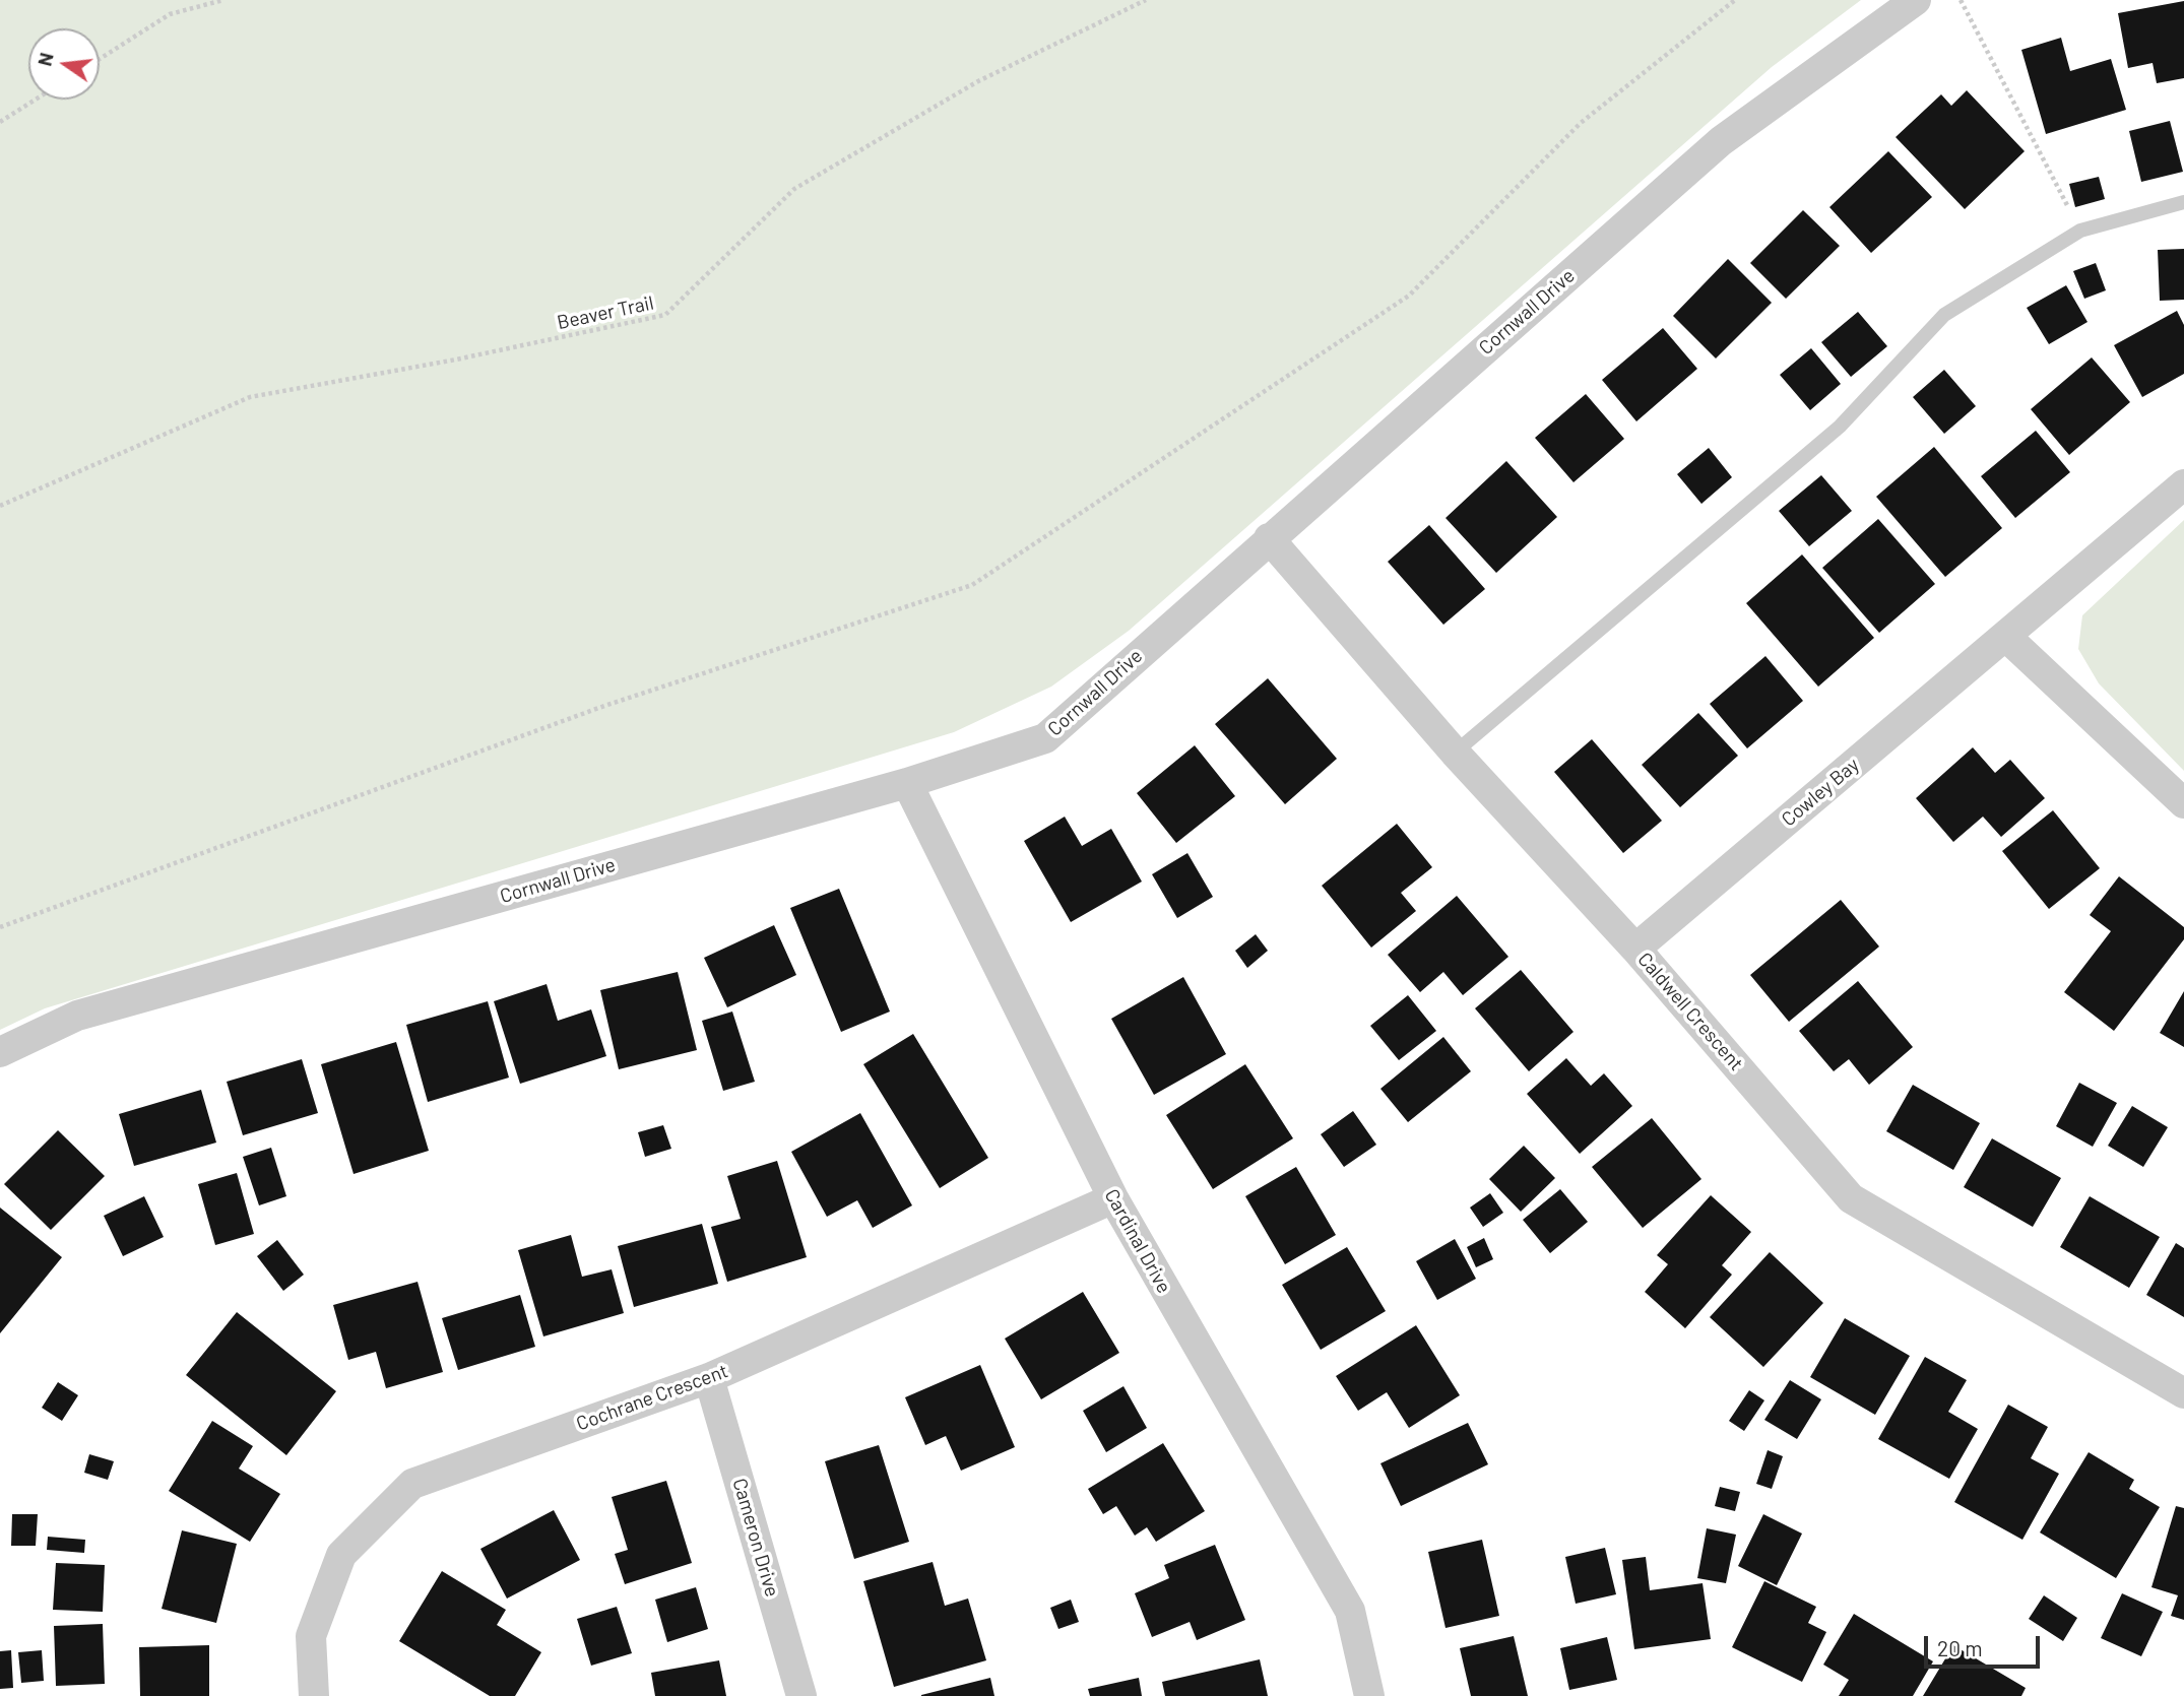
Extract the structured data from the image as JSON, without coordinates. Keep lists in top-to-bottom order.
{
  "streets": {
    "street": [
      "Cornwall Drive",
      "Cowley Bay",
      "Caldwell Crescent",
      "Cardinal Drive",
      "Cochrane Crescent",
      "Cameron Drive"
    ],
    "path": ["Beaver Trail"]
  },
  "crossings": [
    ["Cornwall Drive", "Caldwell Crescent"],
    ["Cornwall Drive", "Cardinal Drive"],
    ["Cowley Bay", "Caldwell Crescent"],
    ["Cardinal Drive", "Cochrane Crescent"],
    ["Cochrane Crescent", "Cameron Drive"]
  ],
  "scale_bar": "20 m",
  "north": "left"
}
